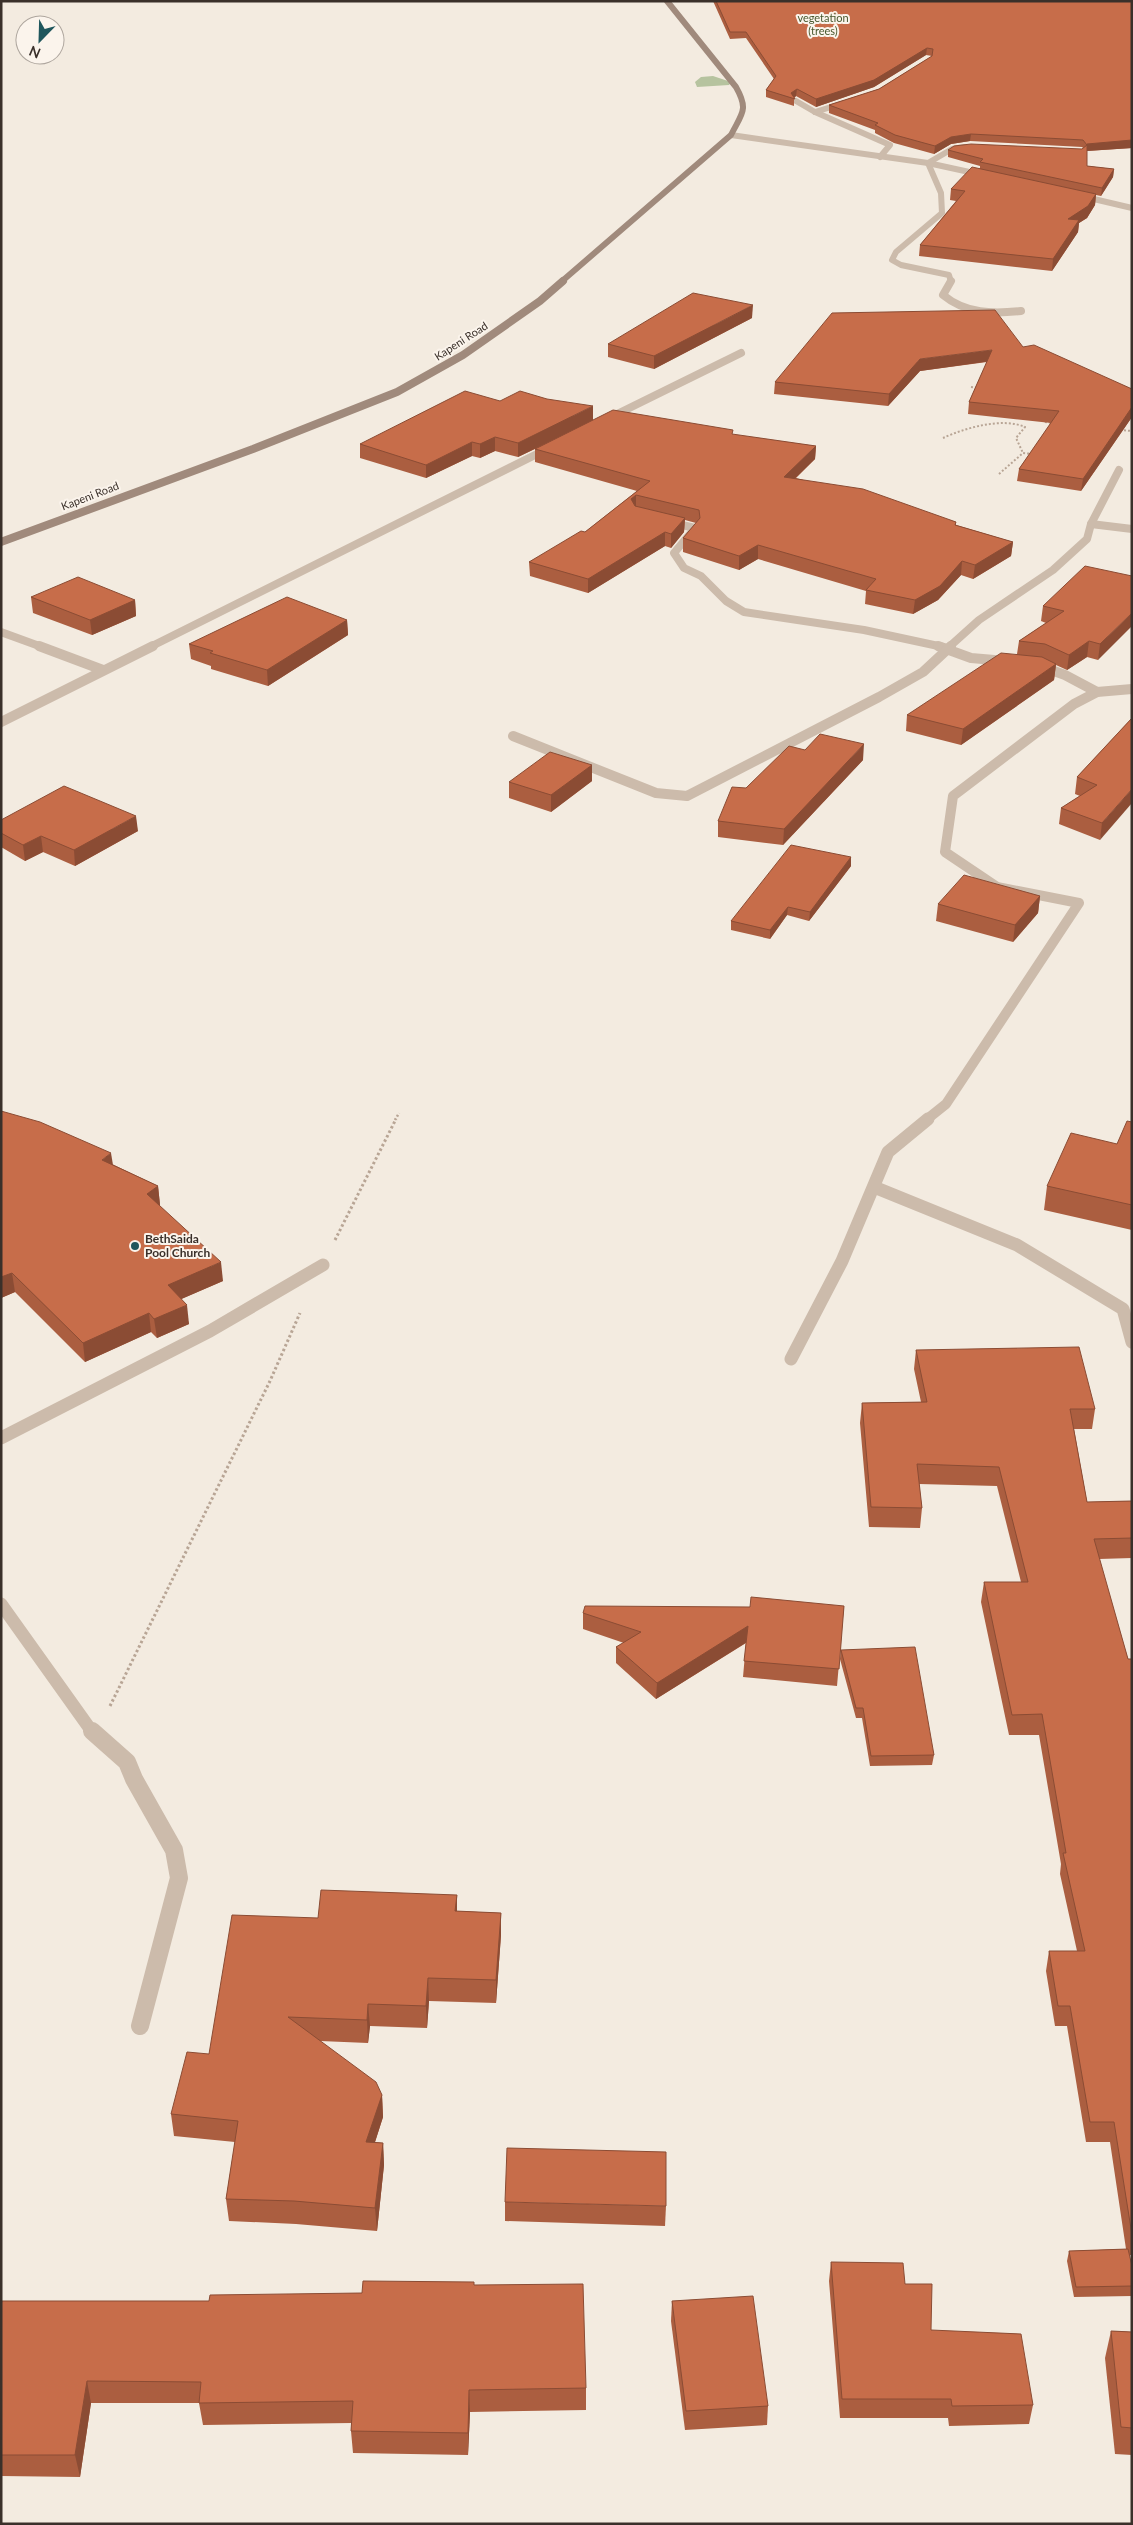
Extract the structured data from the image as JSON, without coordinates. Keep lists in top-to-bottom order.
{
  "streets": {
    "main road": ["Kapeni Road"]
  },
  "parks": ["vegetation (trees)"],
  "places": ["BethSaida Pool Church"],
  "north": "bottom left"
}
